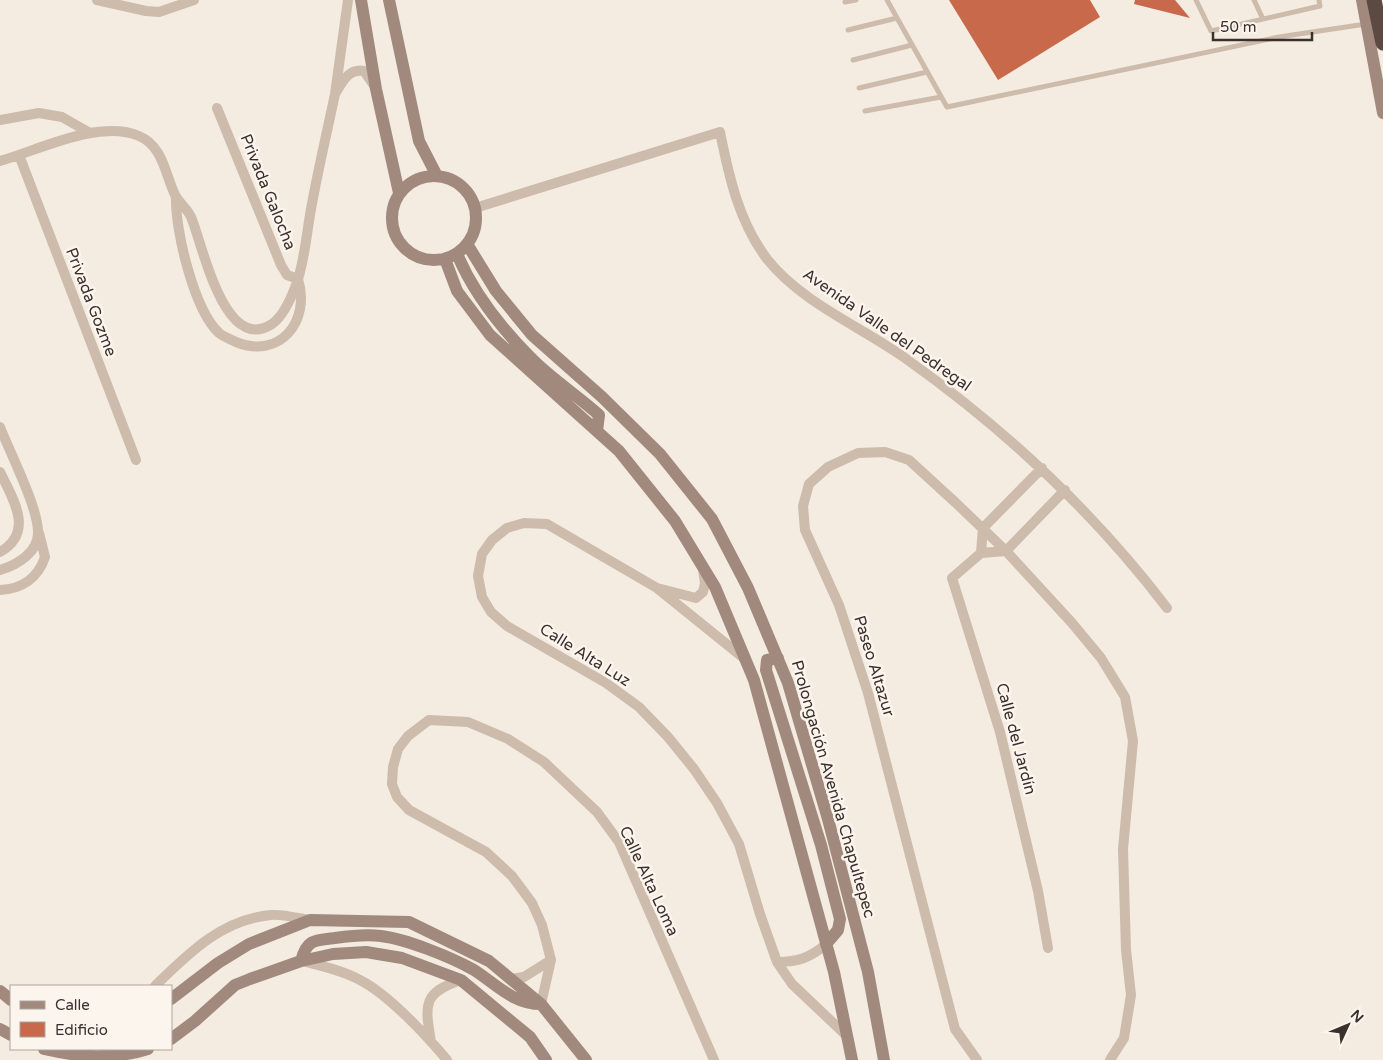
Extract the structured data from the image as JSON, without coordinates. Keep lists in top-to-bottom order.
{
  "streets": {
    "street": [
      "Privada Galocha",
      "Privada Gozme",
      "Avenida Valle del Pedregal",
      "Calle Alta Luz",
      "Paseo Altazur",
      "Calle del Jardín",
      "Prolongación Avenida Chapultepec",
      "Calle Alta Loma"
    ]
  },
  "crossings": [
    ["Avenida Valle del Pedregal", "Prolongación Avenida Chapultepec"]
  ],
  "legend": ["Calle", "Edificio"],
  "scale_bar": "50 m",
  "north": "top right"
}
